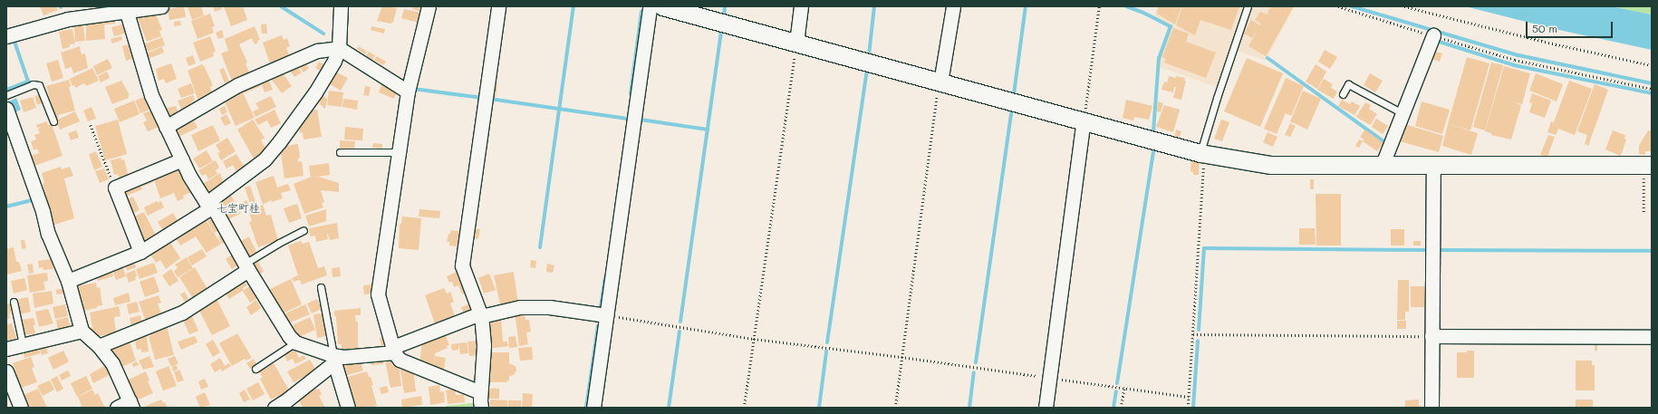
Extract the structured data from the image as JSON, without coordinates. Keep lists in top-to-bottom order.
{
  "districts": ["七宝町桂"],
  "scale_bar": "50 m"
}
